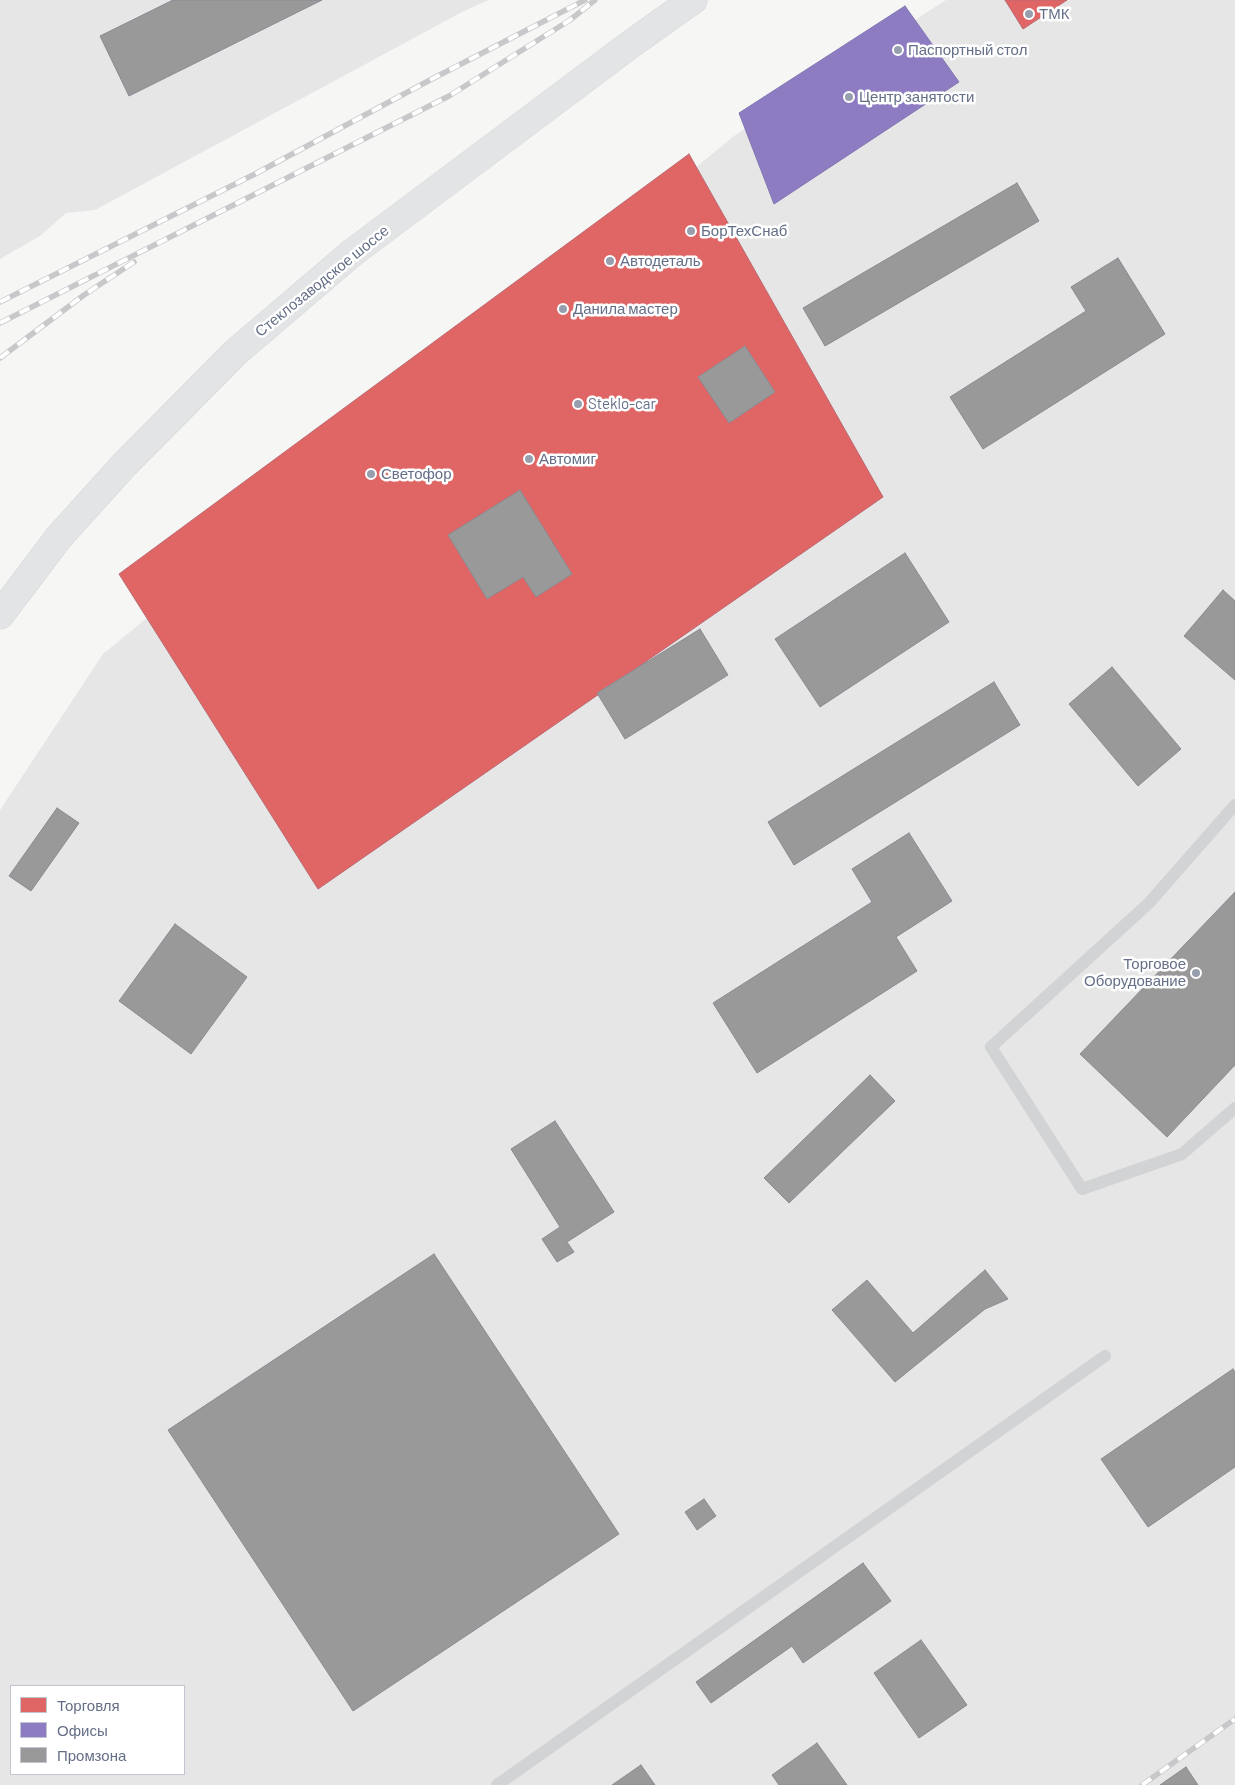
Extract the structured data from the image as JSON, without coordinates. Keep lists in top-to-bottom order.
{
  "streets": {
    "main road": ["Стеклозаводское шоссе"]
  },
  "places": [
    "ТМК",
    "Паспортный стол",
    "Центр занятости",
    "БорТехСнаб",
    "Автодеталь",
    "Данила мастер",
    "Steklo-car",
    "Автомиг",
    "Светофор",
    "Торговое Оборудование"
  ],
  "legend": ["Торговля", "Офисы", "Промзона"]
}
